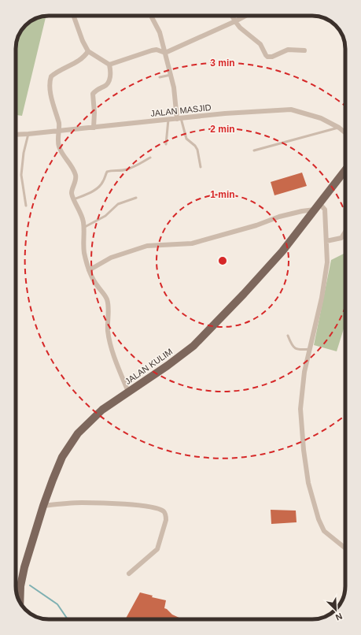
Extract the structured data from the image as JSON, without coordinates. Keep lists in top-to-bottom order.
{
  "streets": {
    "main road": ["JALAN KULIM"],
    "street": ["JALAN MASJID"]
  },
  "north": "bottom right",
  "rings": ["3 min", "2 min", "1 min"]
}
